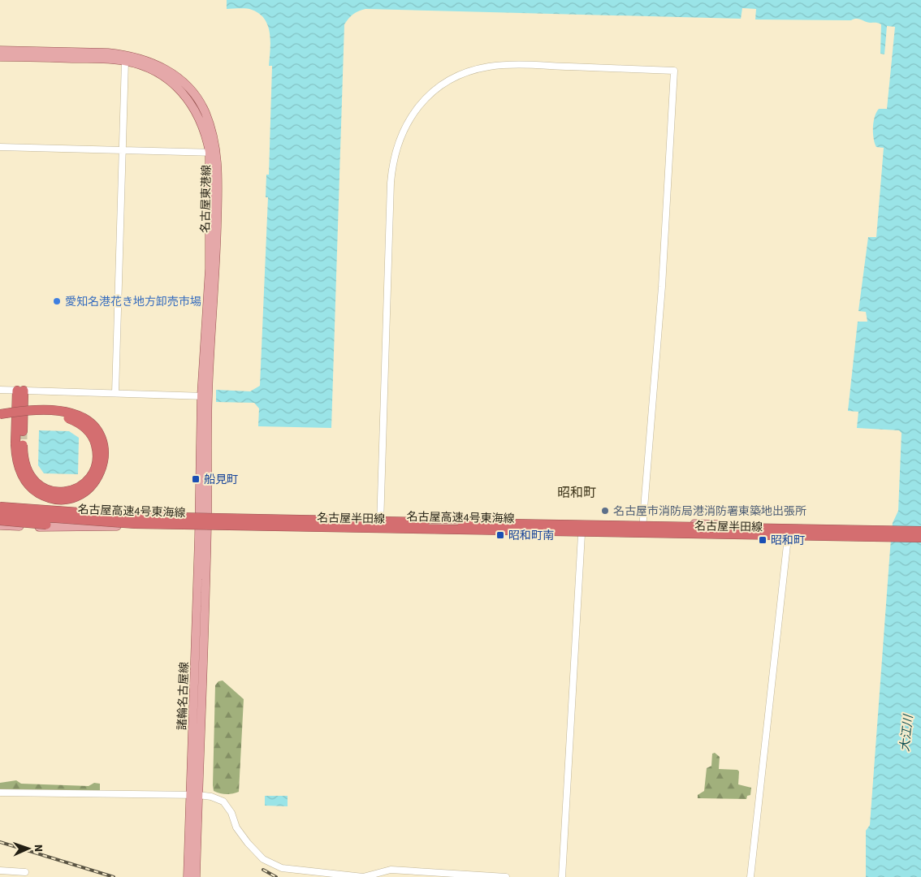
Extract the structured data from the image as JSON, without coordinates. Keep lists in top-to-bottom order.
{
  "streets": {
    "highway": ["名古屋高速4号東海線"],
    "main road": ["名古屋東港線", "名古屋半田線", "諸輪名古屋線"]
  },
  "crossings": [
    ["名古屋東港線", "名古屋半田線"],
    ["名古屋東港線", "諸輪名古屋線"],
    ["名古屋高速4号東海線", "名古屋半田線"],
    ["名古屋高速4号東海線", "諸輪名古屋線"],
    ["名古屋半田線", "諸輪名古屋線"]
  ],
  "districts": ["昭和町"],
  "water": ["大江川"],
  "places": {
    "other": ["愛知名港花き地方卸売市場", "名古屋市消防局港消防署東築地出張所"],
    "transit": ["船見町", "昭和町南", "昭和町"]
  },
  "north": "right"
}
